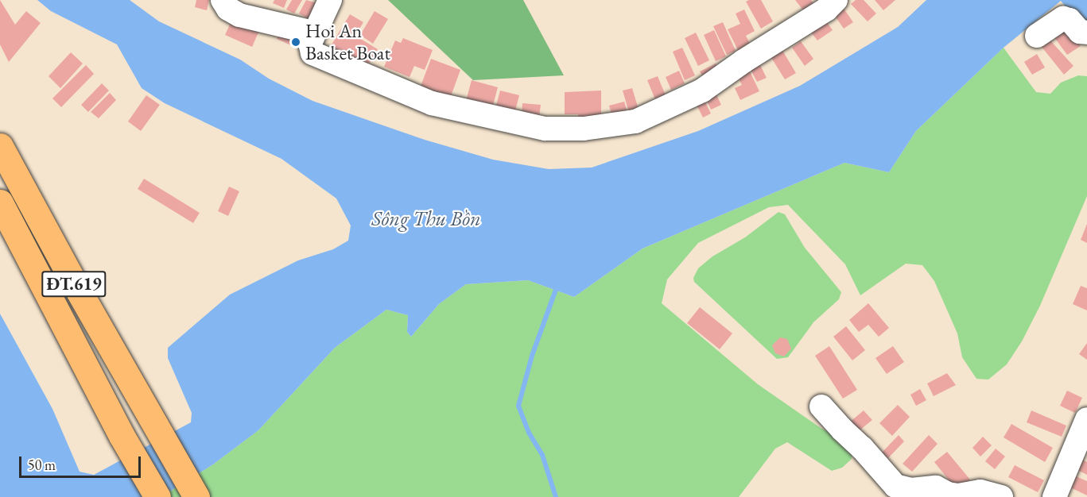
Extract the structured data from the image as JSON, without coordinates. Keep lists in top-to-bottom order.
{
  "streets": {
    "main road": ["ĐT.619"]
  },
  "water": ["Sông Thu Bồn"],
  "places": ["Hoi An Basket Boat"],
  "scale_bar": "50 m"
}
